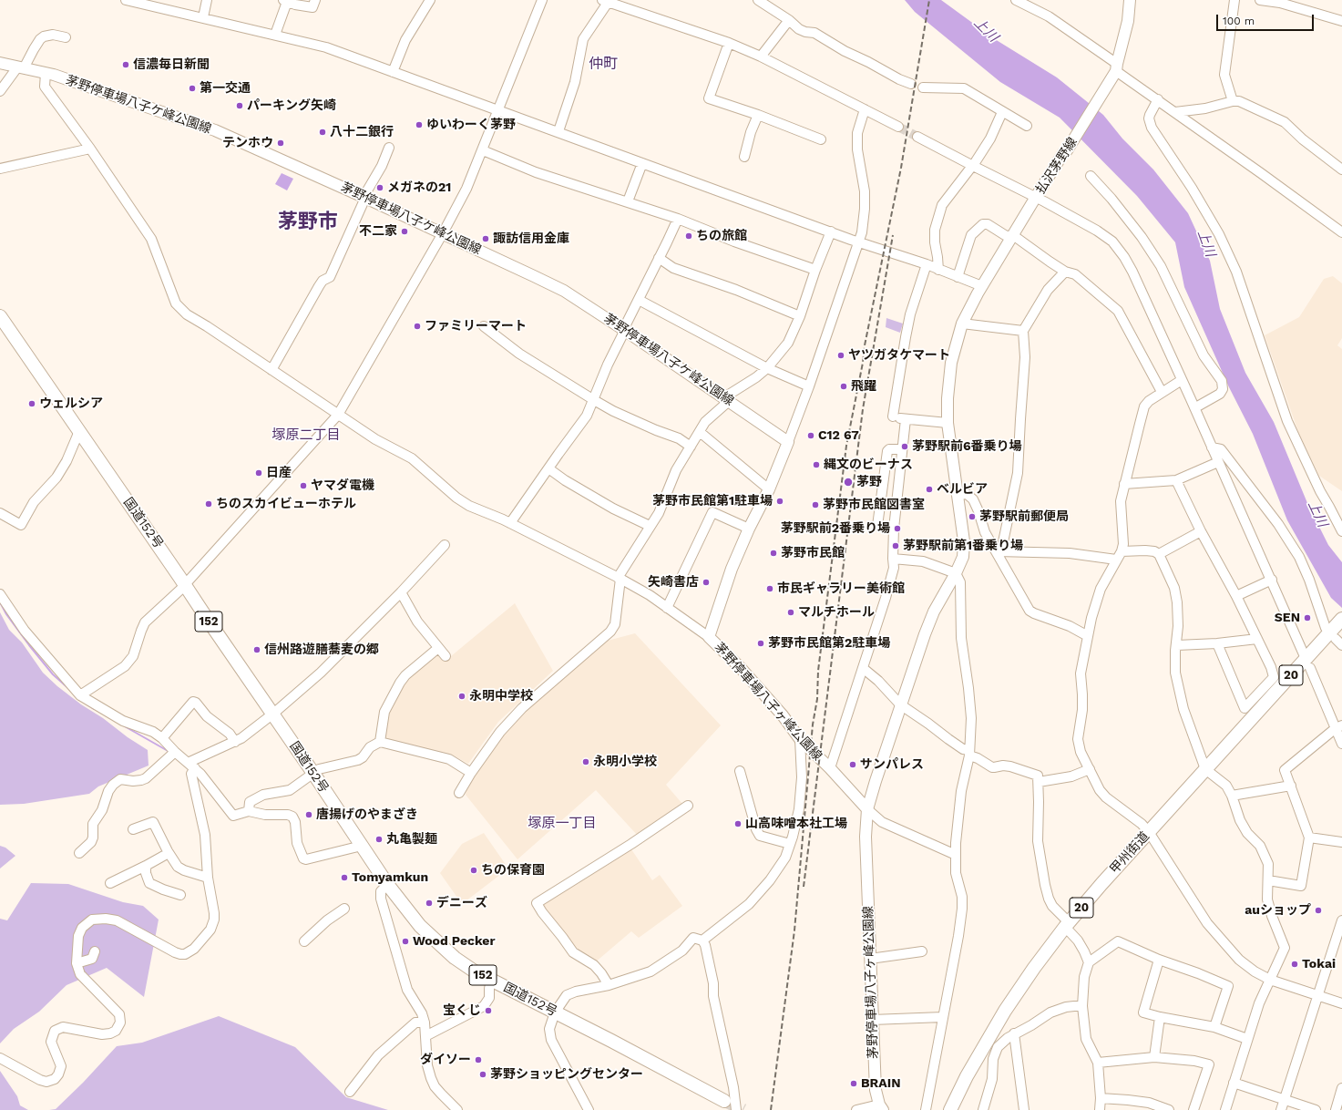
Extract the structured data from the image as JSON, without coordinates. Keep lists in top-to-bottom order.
{
  "streets": {
    "highway": [
      "国道152号",
      "152",
      "20",
      "甲州街道"
    ],
    "main road": ["茅野停車場八子ケ峰公園線", "払沢茅野線", "茅野停車場八子ヶ峰公園線"]
  },
  "crossings": [
    ["茅野停車場八子ケ峰公園線", "茅野停車場八子ヶ峰公園線"]
  ],
  "districts": [
    "仲町",
    "茅野市",
    "塚原二丁目",
    "塚原一丁目"
  ],
  "water": ["上川"],
  "places": [
    "信濃毎日新聞",
    "第一交通",
    "パーキング矢崎",
    "ゆいわーく茅野",
    "八十二銀行",
    "テンホウ",
    "メガネの21",
    "不二家",
    "ちの旅館",
    "諏訪信用金庫",
    "ファミリーマート",
    "ヤツガタケマート",
    "飛躍",
    "ウェルシア",
    "C12 67",
    "茅野駅前6番乗り場",
    "縄文のビーナス",
    "日産",
    "茅野",
    "ヤマダ電機",
    "ベルビア",
    "茅野市民館第1駐車場",
    "ちのスカイビューホテル",
    "茅野市民館図書室",
    "茅野駅前郵便局",
    "茅野駅前2番乗り場",
    "茅野駅前第1番乗り場",
    "茅野市民館",
    "矢崎書店",
    "市民ギャラリー美術館",
    "マルチホール",
    "SEN",
    "茅野市民館第2駐車場",
    "信州路遊膳蕎麦の郷",
    "永明中学校",
    "永明小学校",
    "サンパレス",
    "唐揚げのやまざき",
    "山高味噌本社工場",
    "丸亀製麺",
    "ちの保育園",
    "Tomyamkun",
    "デニーズ",
    "auショップ",
    "Wood Pecker",
    "Tokai",
    "宝くじ",
    "ダイソー",
    "茅野ショッピングセンター",
    "BRAIN"
  ],
  "scale_bar": "100 m"
}
